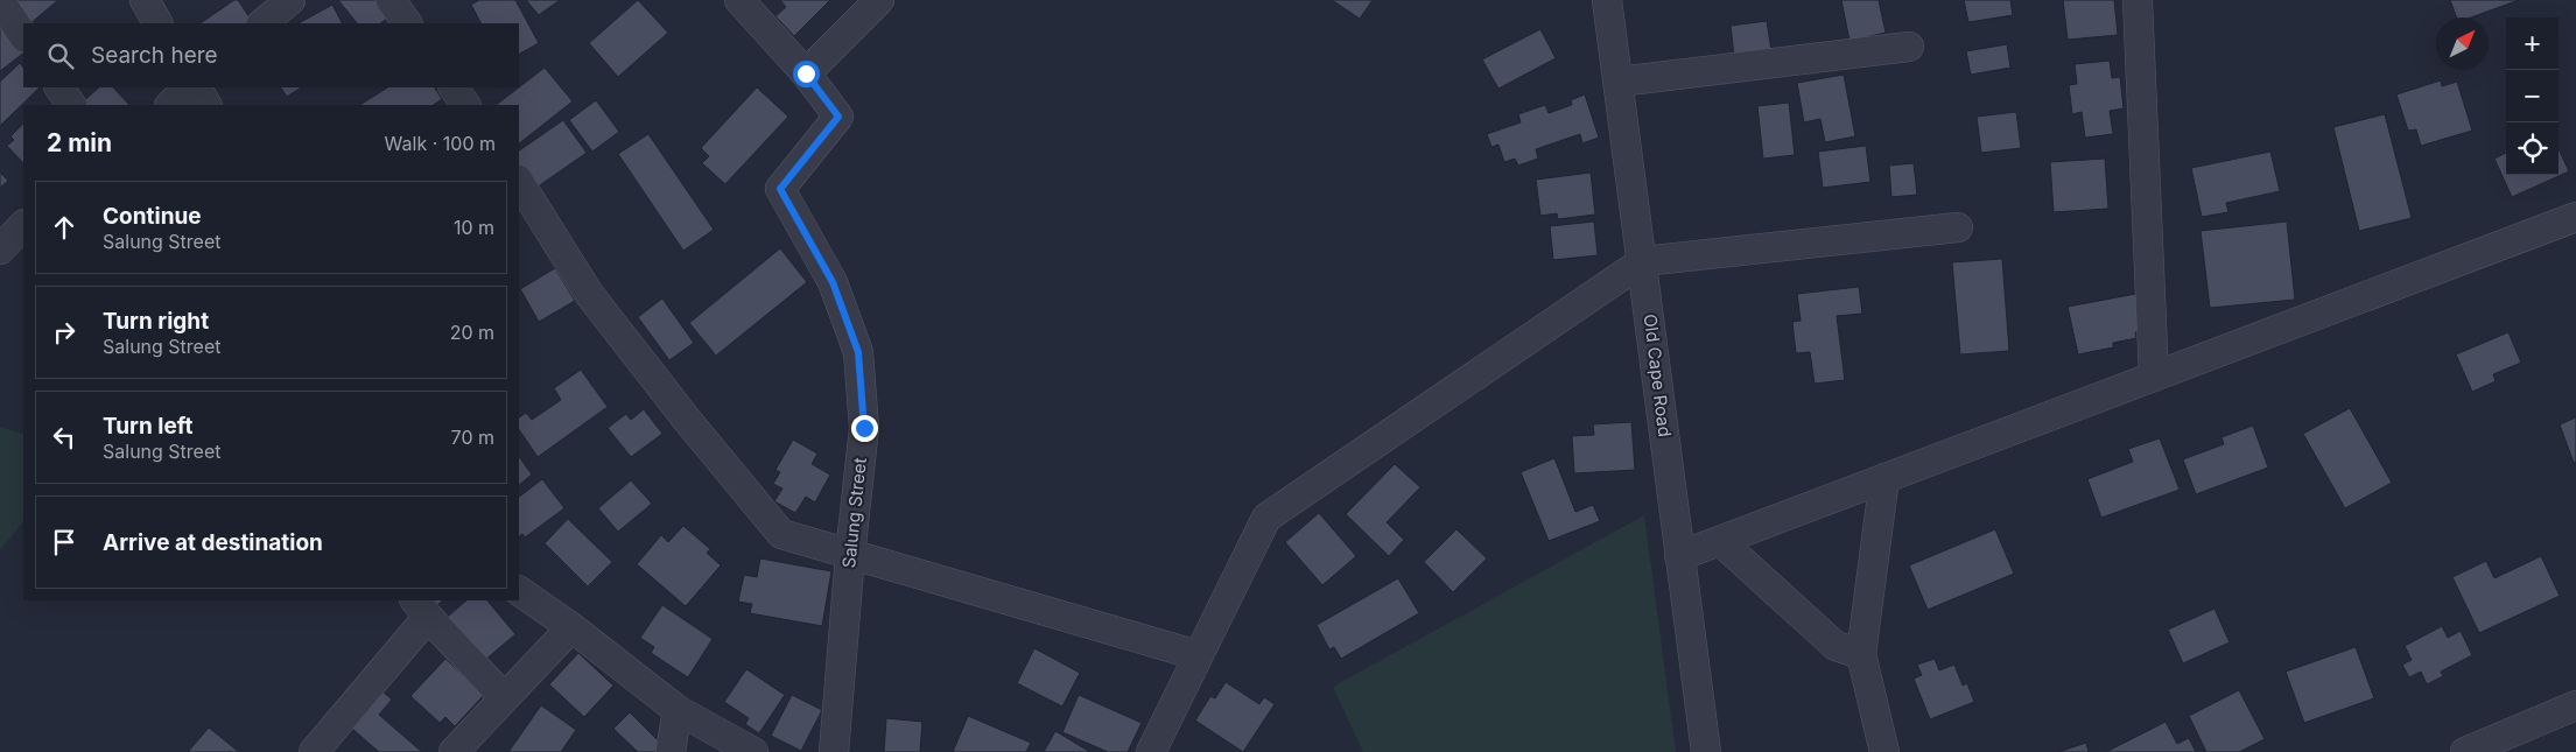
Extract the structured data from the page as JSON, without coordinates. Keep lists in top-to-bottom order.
{
  "streets": {
    "street": ["Old Cape Road", "Salung Street"]
  },
  "north": "top right",
  "page": {
    "map_buttons": ["+", "−"],
    "search": "Search here",
    "heading": ["2 min", "Walk · 100 m"],
    "list": [
      ["Continue", "Salung Street", "10 m"],
      ["Turn right", "Salung Street", "20 m"],
      ["Turn left", "Salung Street", "70 m"],
      "Arrive at destination"
    ]
  }
}
